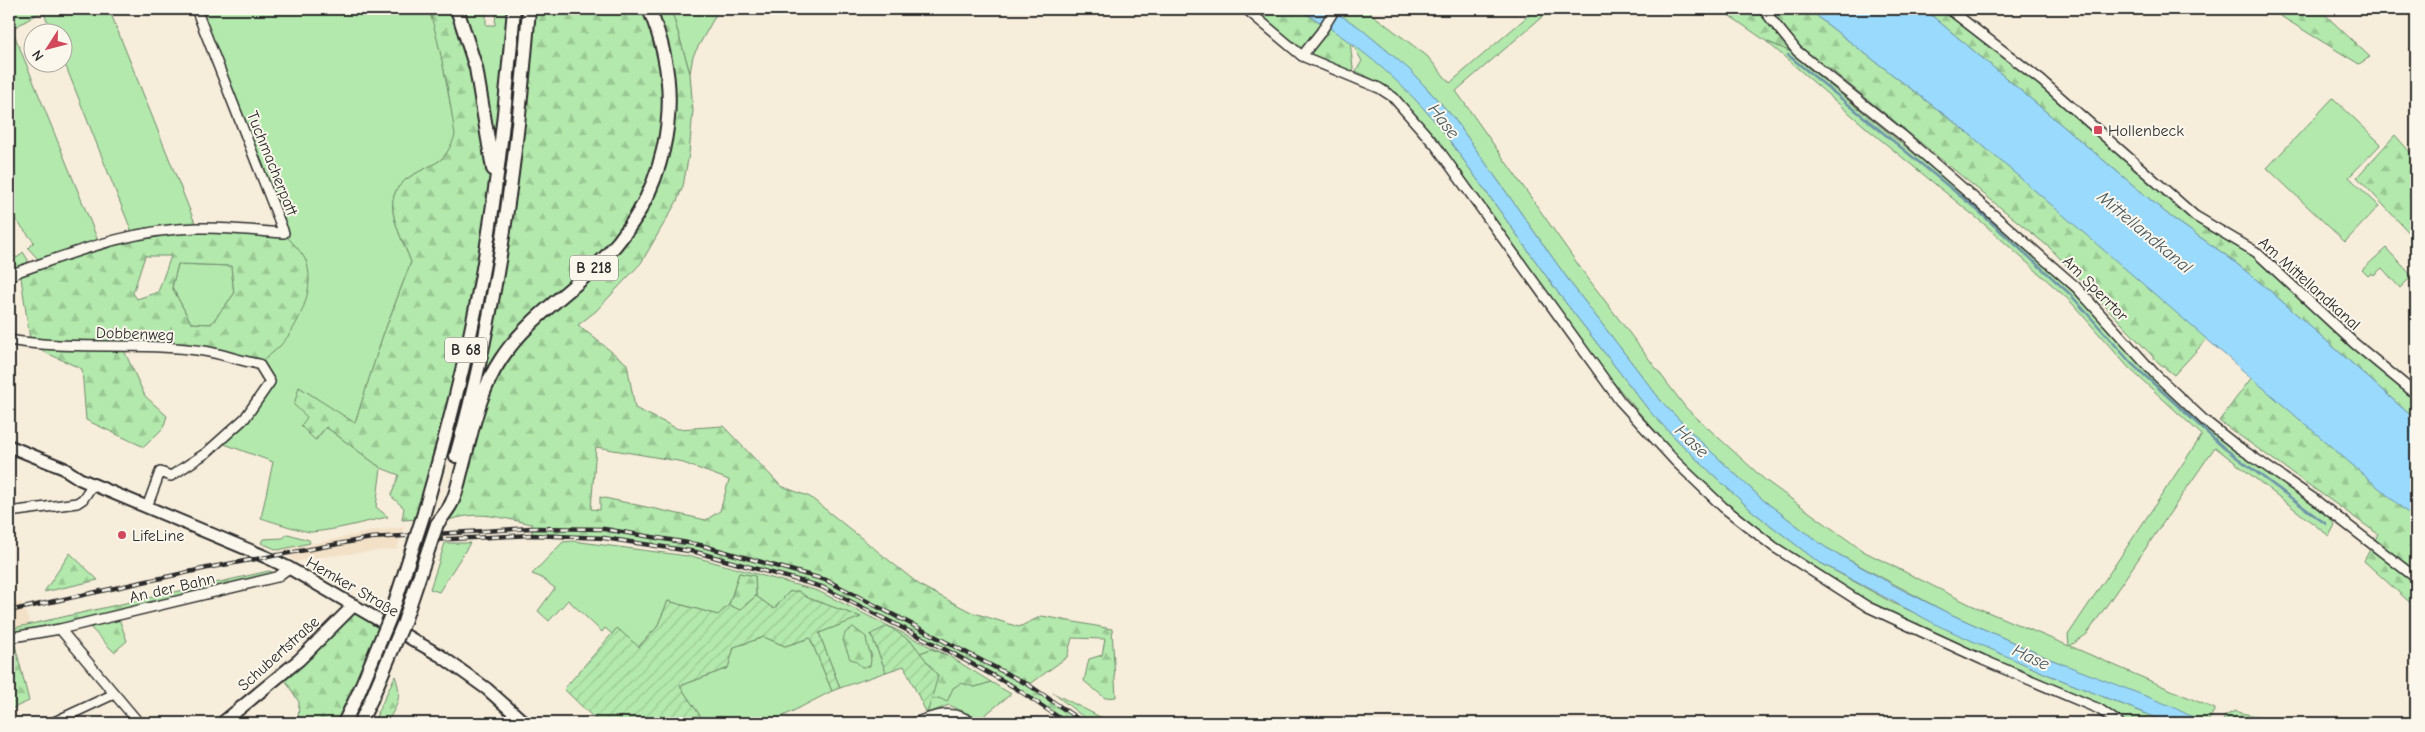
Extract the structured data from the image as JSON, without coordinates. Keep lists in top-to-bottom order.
{
  "streets": {
    "highway": ["B 218", "B 68"],
    "main road": ["Hemker Straße", "Schubertstraße"],
    "street": [
      "Tuchmacherpatt",
      "Am Mittellandkanal",
      "Am Sperrtor",
      "Dobbenweg",
      "An der Bahn"
    ]
  },
  "crossings": [
    ["B 218", "B 68"],
    ["Dobbenweg", "Hemker Straße"],
    ["Hemker Straße", "An der Bahn"],
    ["Hemker Straße", "Schubertstraße"]
  ],
  "water": ["Hase", "Mittellandkanal"],
  "places": {
    "transit": ["Hollenbeck"],
    "other": ["LifeLine"]
  },
  "north": "bottom left"
}
